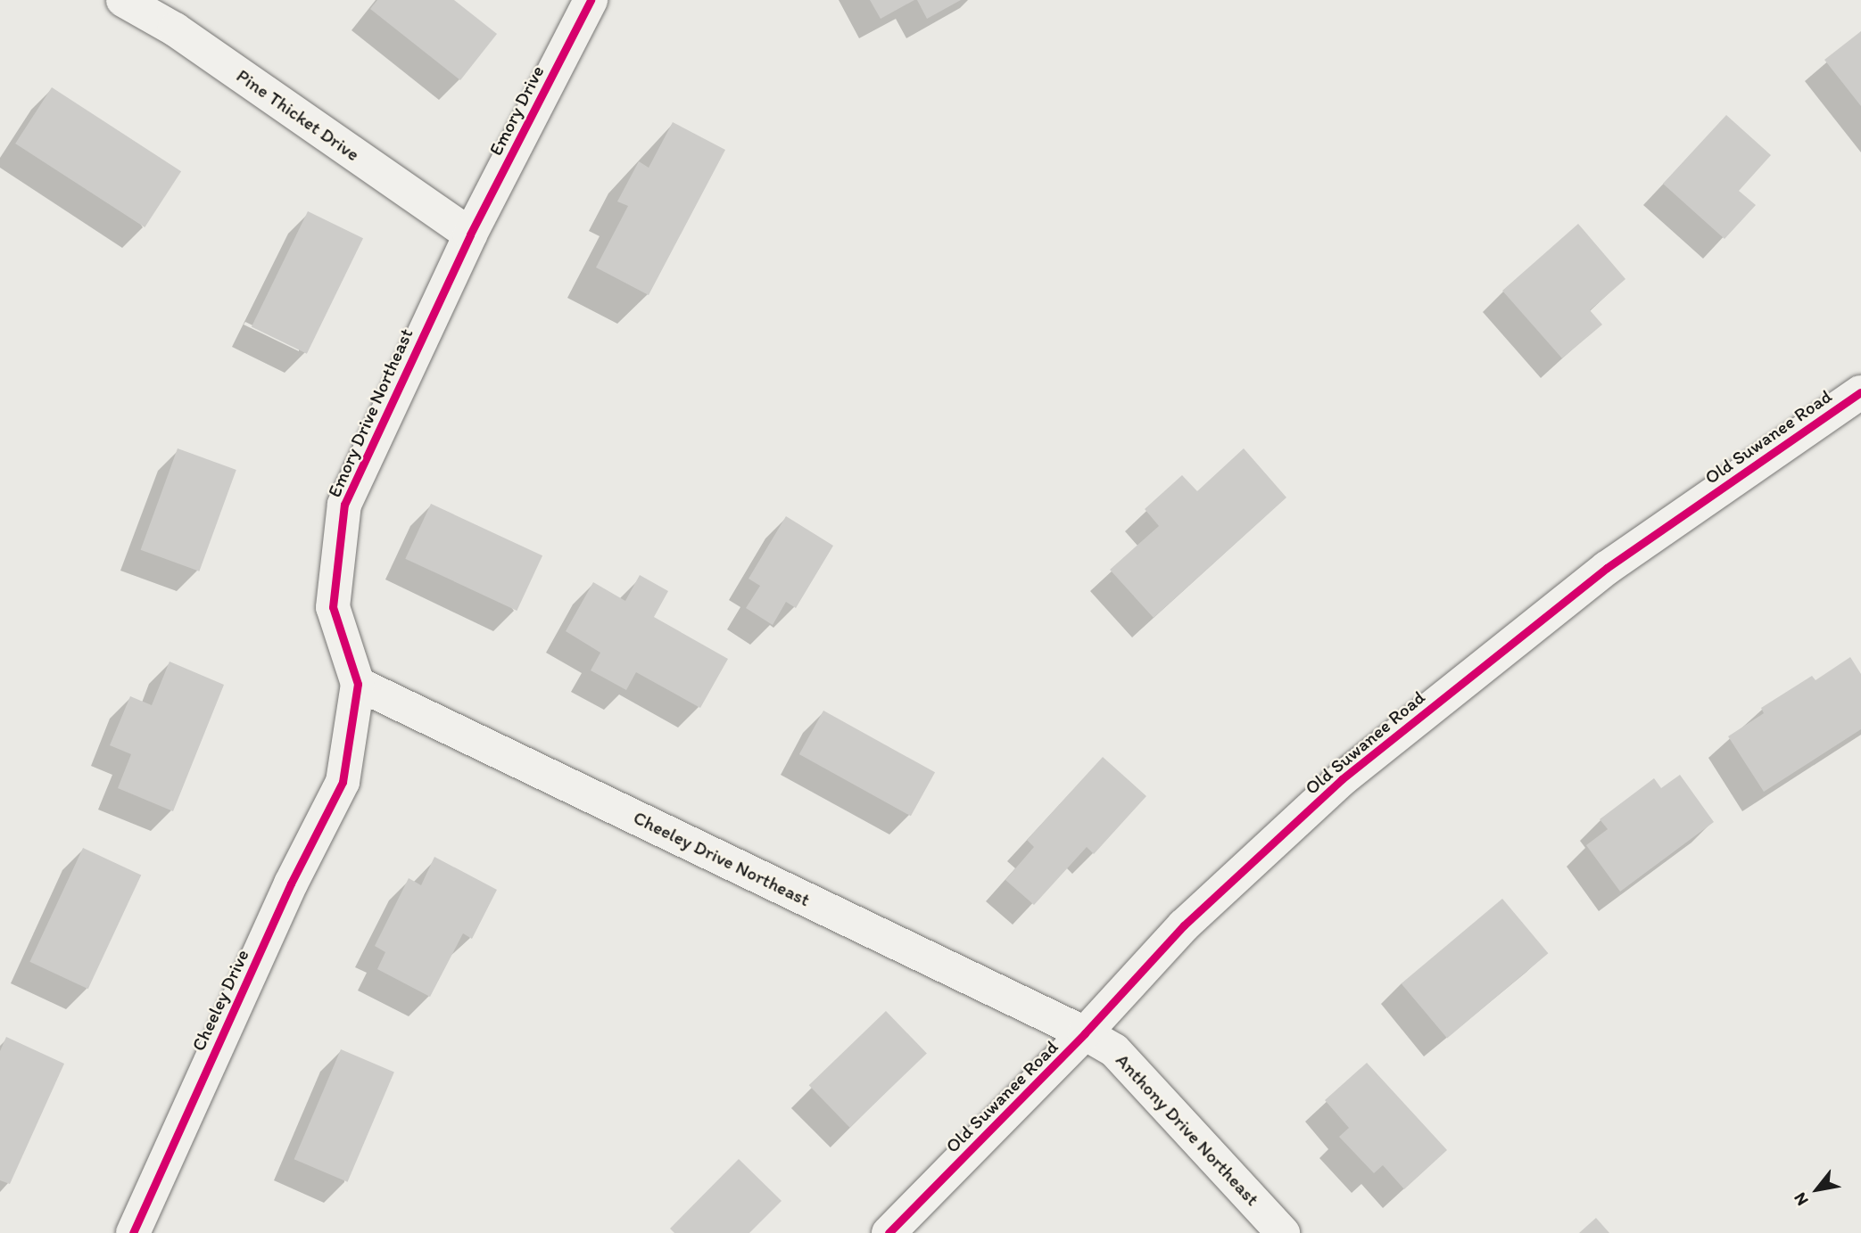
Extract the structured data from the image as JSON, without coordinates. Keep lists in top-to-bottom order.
{
  "streets": {
    "street": [
      "Emory Drive",
      "Pine Thicket Drive",
      "Emory Drive Northeast",
      "Old Suwanee Road",
      "Cheeley Drive Northeast",
      "Cheeley Drive",
      "Anthony Drive Northeast"
    ]
  },
  "crossings": [
    ["Emory Drive", "Pine Thicket Drive"],
    ["Emory Drive", "Emory Drive Northeast"],
    ["Pine Thicket Drive", "Emory Drive Northeast"],
    ["Emory Drive Northeast", "Cheeley Drive Northeast"],
    ["Emory Drive Northeast", "Cheeley Drive"],
    ["Old Suwanee Road", "Cheeley Drive Northeast"],
    ["Old Suwanee Road", "Anthony Drive Northeast"],
    ["Cheeley Drive Northeast", "Cheeley Drive"],
    ["Cheeley Drive Northeast", "Anthony Drive Northeast"]
  ],
  "north": "bottom left"
}
